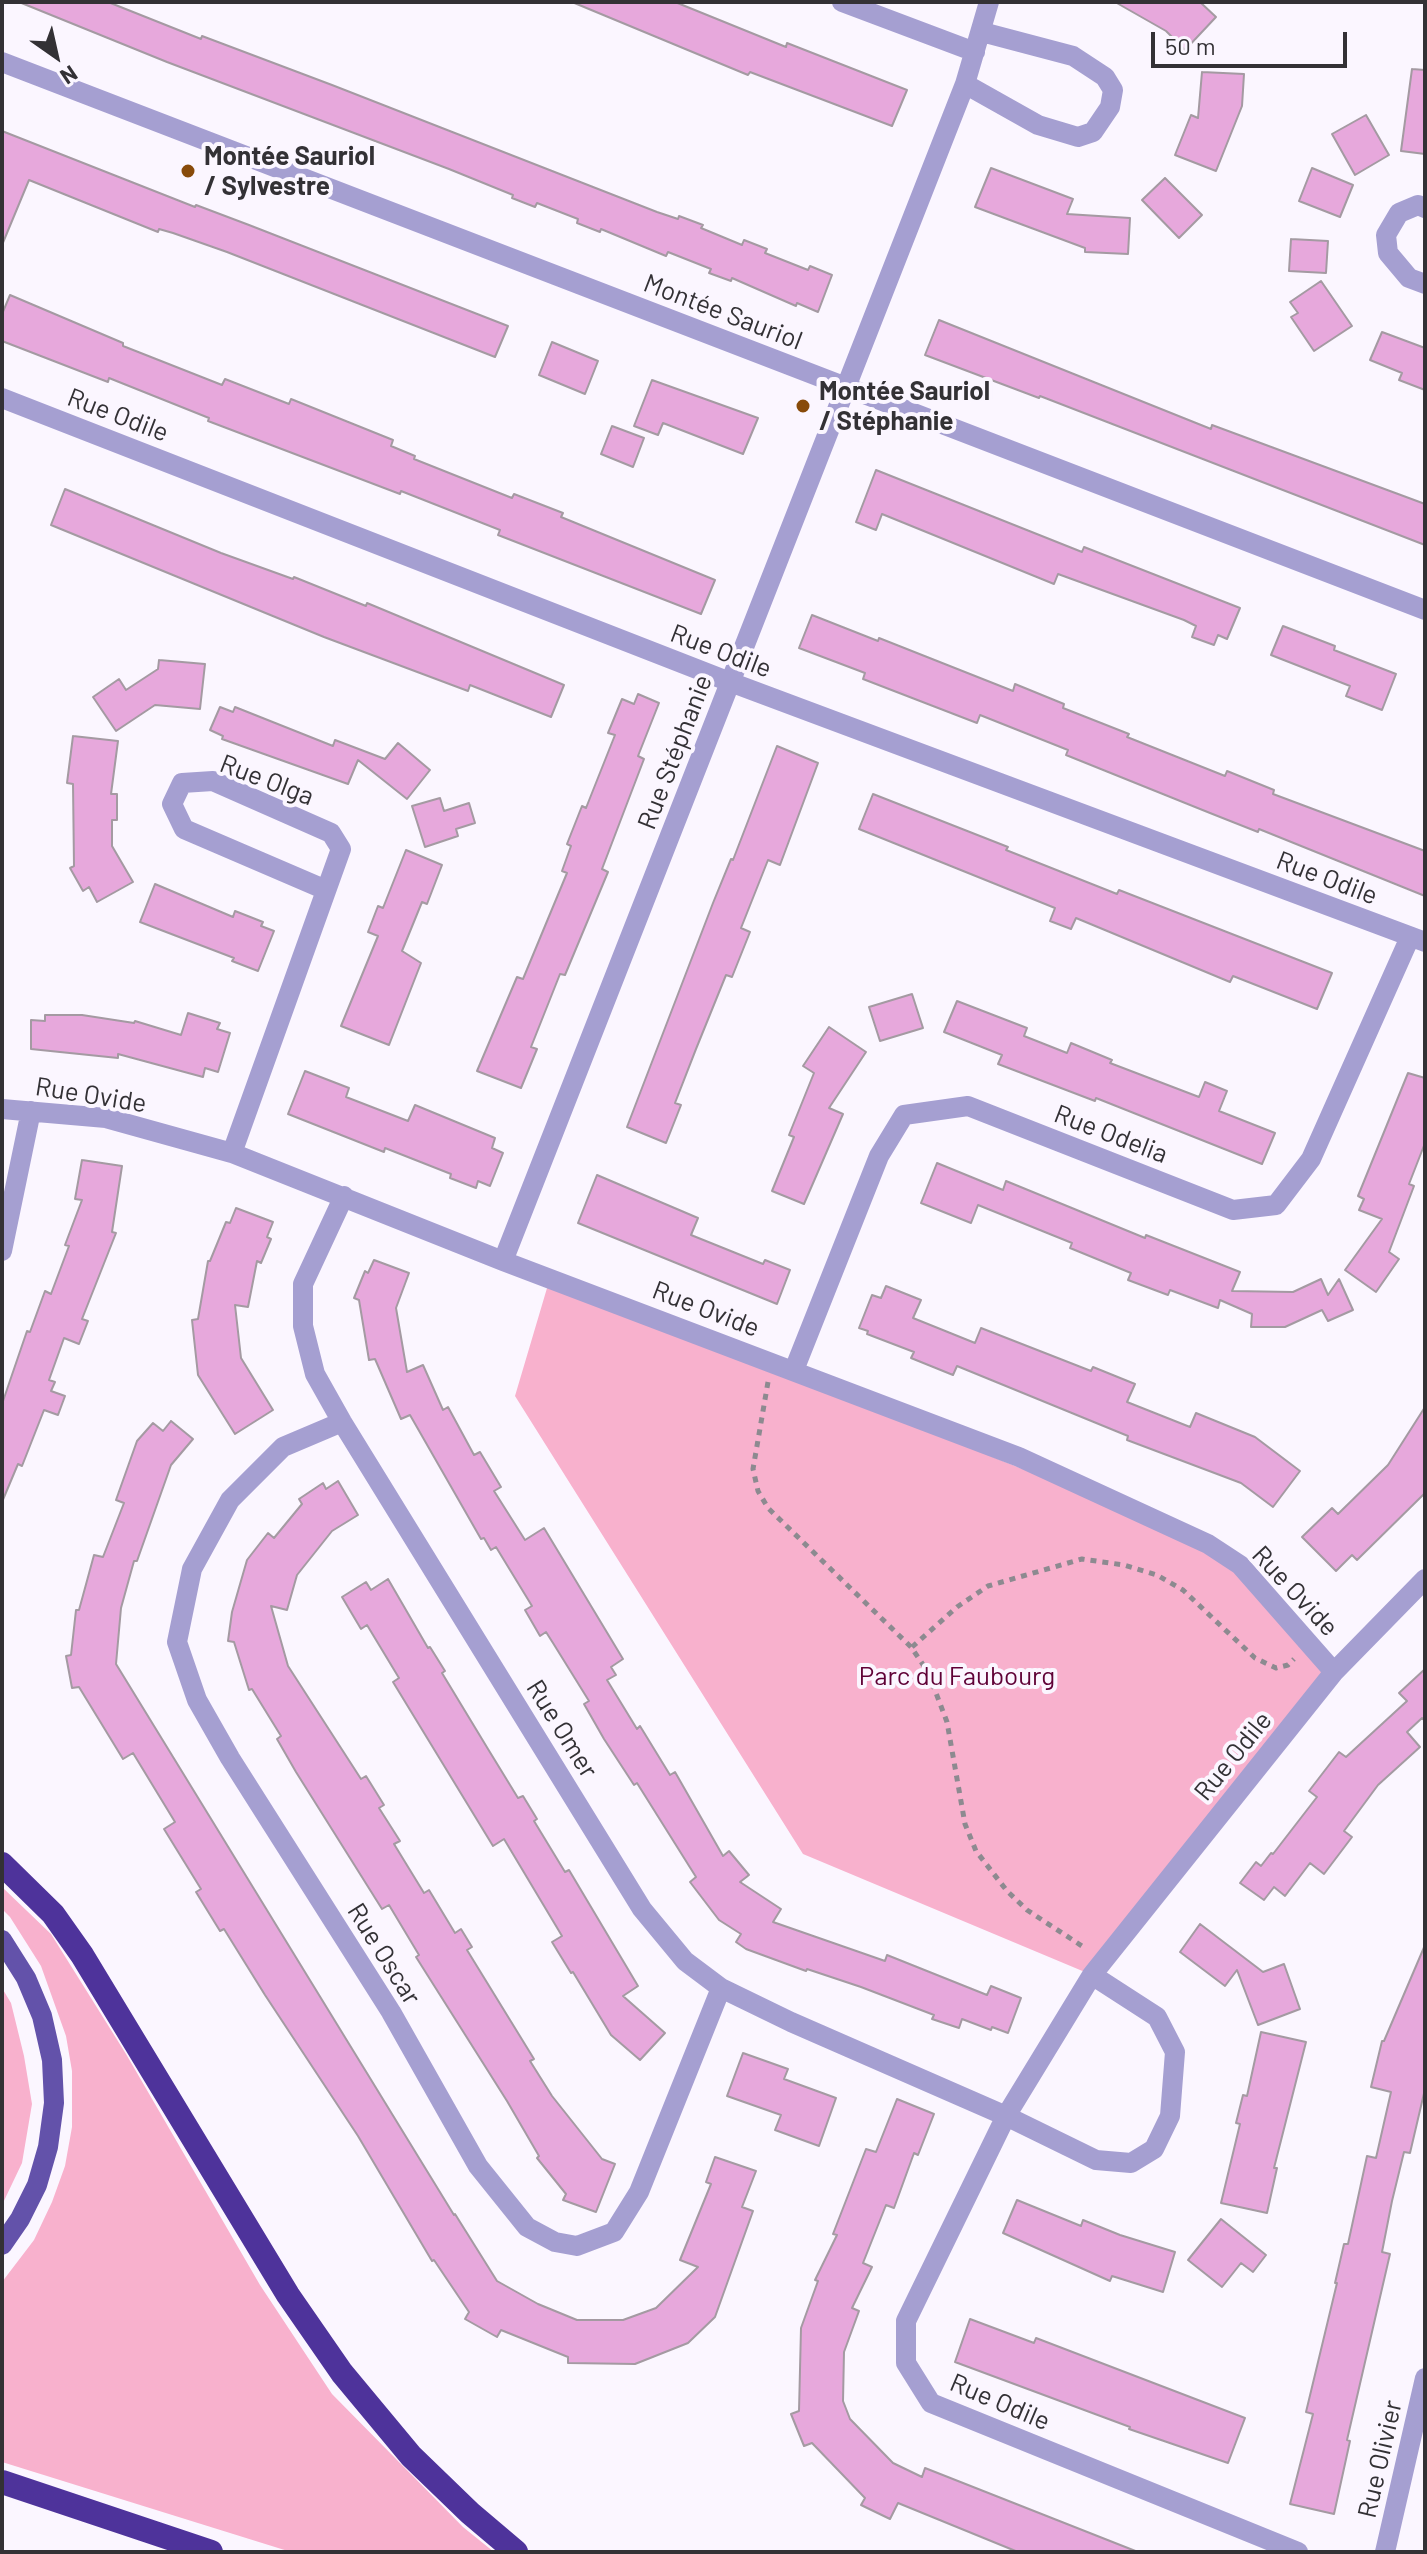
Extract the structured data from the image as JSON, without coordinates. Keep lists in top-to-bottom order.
{
  "streets": {
    "street": [
      "Montée Sauriol",
      "Rue Odile",
      "Rue Stéphanie",
      "Rue Olga",
      "Rue Ovide",
      "Rue Odelia",
      "Rue Omer",
      "Rue Oscar",
      "Rue Olivier"
    ]
  },
  "crossings": [
    ["Montée Sauriol", "Rue Stéphanie"],
    ["Rue Odile", "Rue Stéphanie"],
    ["Rue Odile", "Rue Ovide"],
    ["Rue Odile", "Rue Odelia"],
    ["Rue Odile", "Rue Omer"],
    ["Rue Stéphanie", "Rue Ovide"],
    ["Rue Olga", "Rue Ovide"],
    ["Rue Ovide", "Rue Odelia"],
    ["Rue Ovide", "Rue Omer"],
    ["Rue Omer", "Rue Oscar"]
  ],
  "parks": ["Parc du Faubourg"],
  "places": ["Montée Sauriol / Sylvestre", "Montée Sauriol / Stéphanie"],
  "scale_bar": "50 m",
  "north": "bottom right"
}
